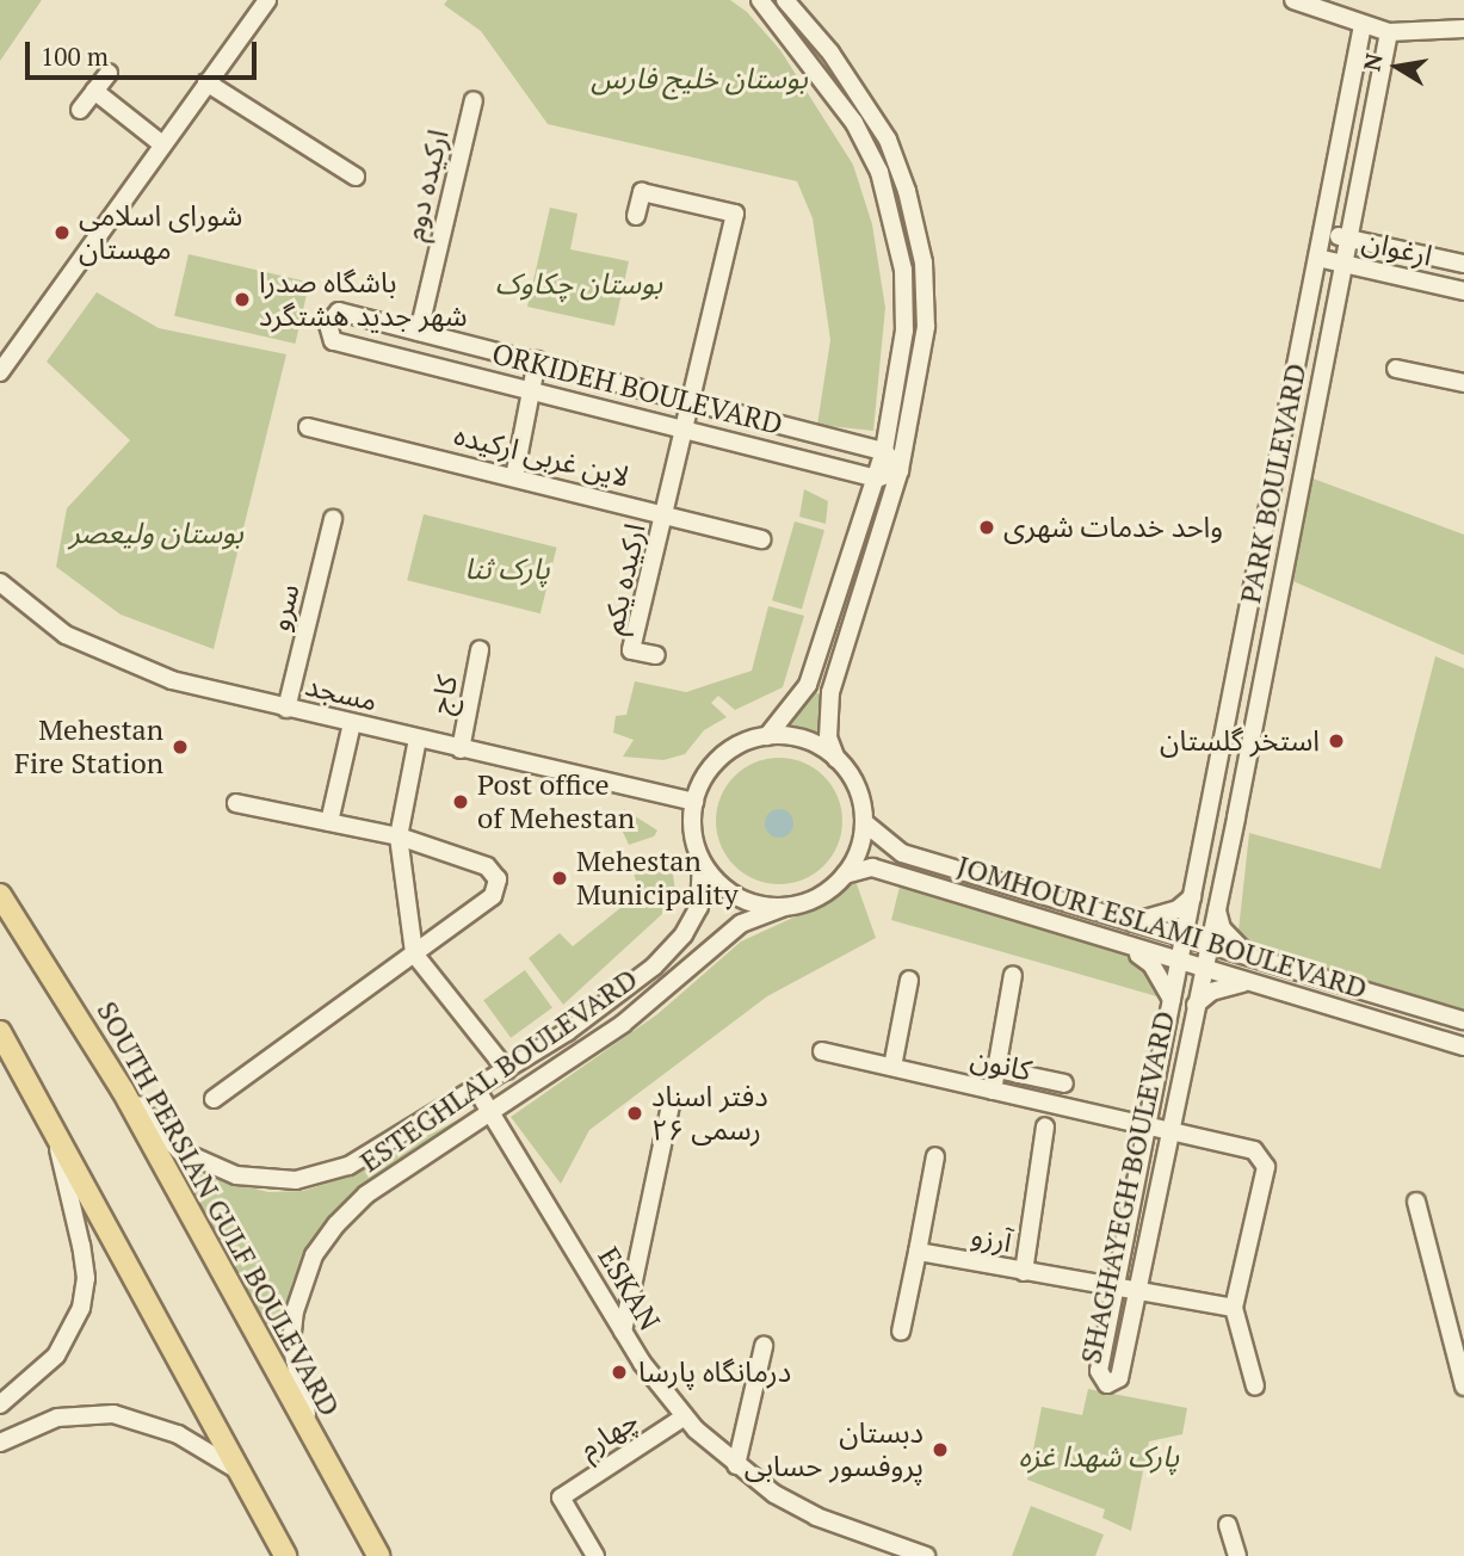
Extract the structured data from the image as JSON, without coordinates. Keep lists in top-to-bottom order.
{
  "streets": {
    "main road": ["SOUTH PERSIAN GULF BOULEVARD"],
    "street": [
      "ارکیده دوم",
      "ارغوان",
      "ORKIDEH BOULEVARD",
      "لاین غربی ارکیده",
      "PARK BOULEVARD",
      "ارکیده یکم",
      "سرو",
      "مسجد",
      "کاج",
      "JOMHOURI ESLAMI BOULEVARD",
      "کانون",
      "ESTEGHLAL BOULEVARD",
      "SHAGHAYEGH BOULEVARD",
      "آرزو",
      "ESKAN",
      "چهارم"
    ]
  },
  "crossings": [
    ["ارکیده دوم", "ORKIDEH BOULEVARD"],
    ["ارغوان", "PARK BOULEVARD"],
    ["ORKIDEH BOULEVARD", "ارکیده یکم"],
    ["لاین غربی ارکیده", "ارکیده یکم"],
    ["PARK BOULEVARD", "JOMHOURI ESLAMI BOULEVARD"],
    ["PARK BOULEVARD", "SHAGHAYEGH BOULEVARD"],
    ["سرو", "مسجد"],
    ["مسجد", "کاج"],
    ["مسجد", "JOMHOURI ESLAMI BOULEVARD"],
    ["مسجد", "ESTEGHLAL BOULEVARD"],
    ["JOMHOURI ESLAMI BOULEVARD", "ESTEGHLAL BOULEVARD"],
    ["JOMHOURI ESLAMI BOULEVARD", "SHAGHAYEGH BOULEVARD"],
    ["کانون", "SHAGHAYEGH BOULEVARD"],
    ["کانون", "آرزو"],
    ["ESTEGHLAL BOULEVARD", "SOUTH PERSIAN GULF BOULEVARD"],
    ["ESTEGHLAL BOULEVARD", "ESKAN"],
    ["SHAGHAYEGH BOULEVARD", "آرزو"],
    ["ESKAN", "چهارم"]
  ],
  "parks": [
    "بوستان خلیج فارس",
    "بوستان چکاوک",
    "بوستان ولیعصر",
    "پارک ثنا",
    "پارک شهدا غزه"
  ],
  "places": [
    "شورای اسلامی مهستان",
    "باشگاه صدرا شهر جدید هشتگرد",
    "واحد خدمات شهری",
    "استخر گلستان",
    "Mehestan Fire Station",
    "Post office of Mehestan",
    "Mehestan Municipality",
    "دفتر اسناد رسمی ۲۶",
    "درمانگاه پارسا",
    "دبستان پروفسور حسابی"
  ],
  "scale_bar": "100 m",
  "north": "left"
}
